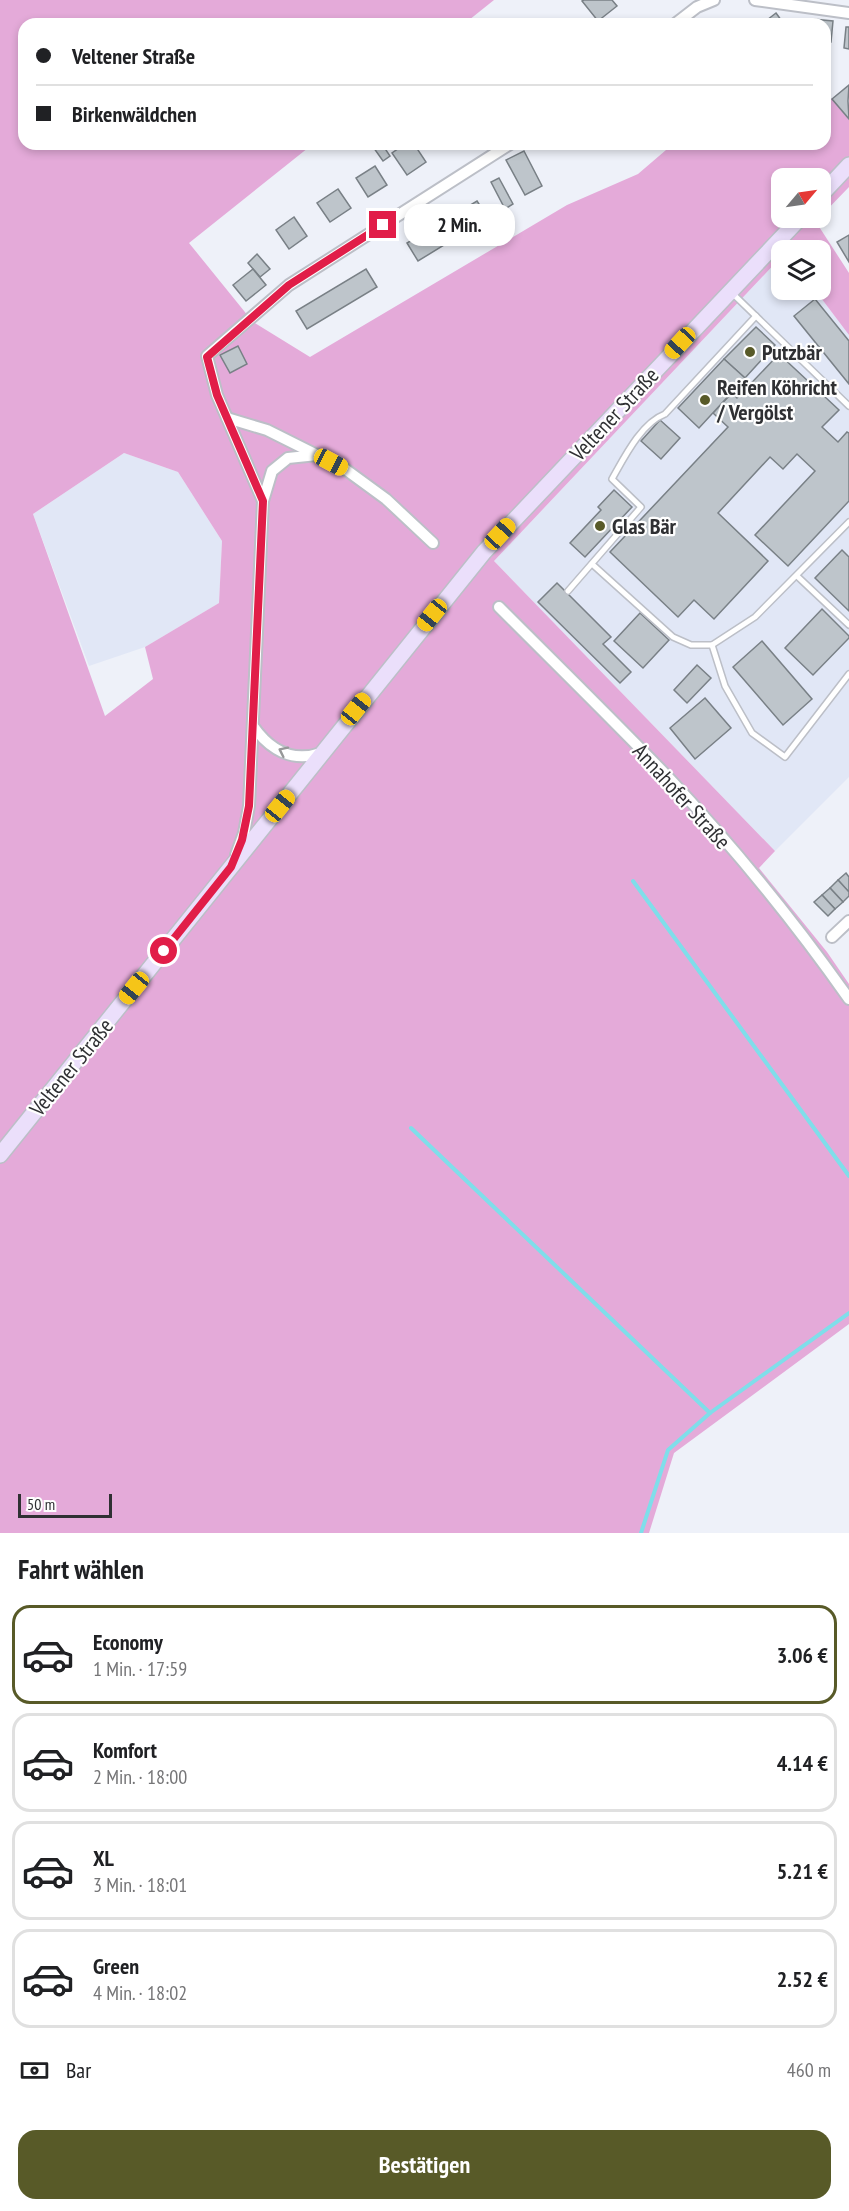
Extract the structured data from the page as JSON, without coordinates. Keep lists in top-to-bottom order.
{
  "streets": {
    "main road": ["Veltener Straße"],
    "street": ["Annahofer Straße"]
  },
  "places": ["Putzbär", "Reifen Köhricht / Vergölst", "Glas Bär"],
  "scale_bar": "50 m",
  "north": "top right",
  "page": {
    "banner": ["Veltener Straße", "Birkenwäldchen"],
    "bubble": "2 Min.",
    "scale": "50 m",
    "heading": "Fahrt wählen",
    "list": [
      {
        "name": "Economy",
        "note": "1 Min. · 17:59",
        "value": "3.06 €"
      },
      {
        "name": "Komfort",
        "note": "2 Min. · 18:00",
        "value": "4.14 €"
      },
      {
        "name": "XL",
        "note": "3 Min. · 18:01",
        "value": "5.21 €"
      },
      {
        "name": "Green",
        "note": "4 Min. · 18:02",
        "value": "2.52 €"
      }
    ],
    "pay": ["Bar", "460 m"],
    "buttons": "Bestätigen"
  }
}
